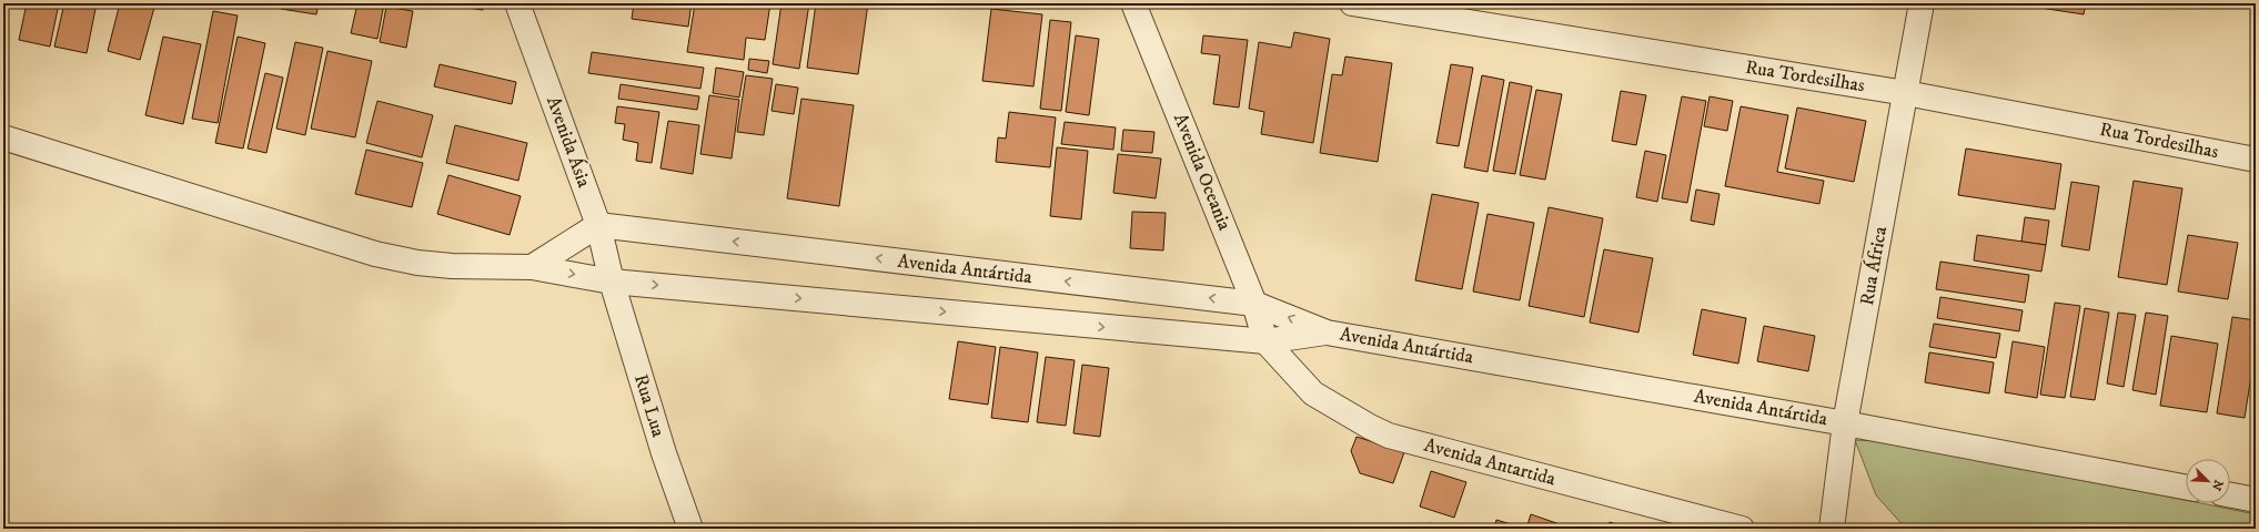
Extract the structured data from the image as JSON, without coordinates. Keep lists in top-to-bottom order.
{
  "streets": {
    "street": [
      "Rua Tordesilhas",
      "Avenida Ásia",
      "Avenida Oceania",
      "Rua África",
      "Avenida Antártida",
      "Rua Lua",
      "Avenida Antartida"
    ]
  },
  "crossings": [
    ["Rua Tordesilhas", "Rua África"],
    ["Avenida Ásia", "Avenida Antártida"],
    ["Avenida Ásia", "Rua Lua"],
    ["Avenida Oceania", "Avenida Antártida"],
    ["Avenida Oceania", "Avenida Antartida"],
    ["Rua África", "Avenida Antártida"],
    ["Avenida Antártida", "Rua Lua"],
    ["Avenida Antártida", "Avenida Antartida"]
  ],
  "north": "bottom right"
}
